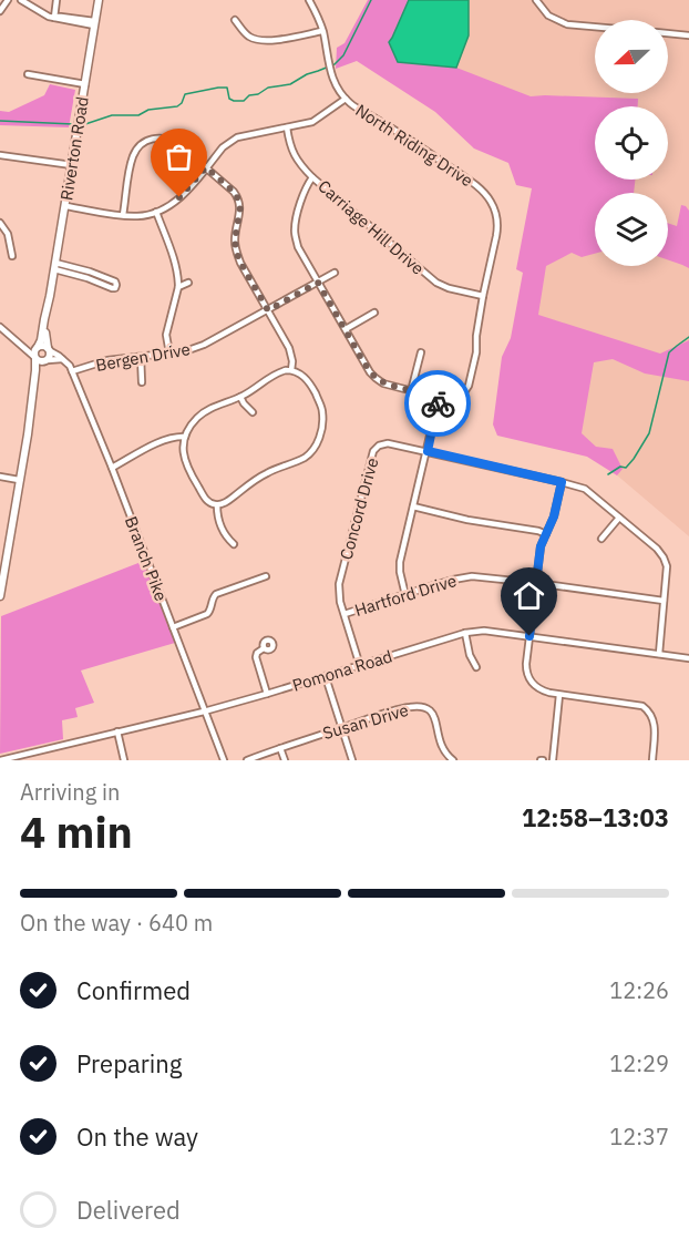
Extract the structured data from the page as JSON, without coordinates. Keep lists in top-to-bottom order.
{
  "streets": {
    "main road": ["Riverton Road"],
    "street": [
      "North Riding Drive",
      "Carriage Hill Drive",
      "Bergen Drive",
      "Concord Drive",
      "Branch Pike",
      "Hartford Drive",
      "Pomona Road",
      "Susan Drive"
    ]
  },
  "crossings": [
    ["North Riding Drive", "Carriage Hill Drive"],
    ["Riverton Road", "Branch Pike"],
    ["Bergen Drive", "Branch Pike"],
    ["Concord Drive", "Hartford Drive"],
    ["Concord Drive", "Pomona Road"],
    ["Branch Pike", "Pomona Road"]
  ],
  "north": "left",
  "page": {
    "heading": ["4 min", "Arriving in", "12:58–13:03"],
    "bar": "On the way · 640 m",
    "list": [
      ["Confirmed", "12:26"],
      ["Preparing", "12:29"],
      ["On the way", "12:37"],
      "Delivered"
    ]
  }
}
